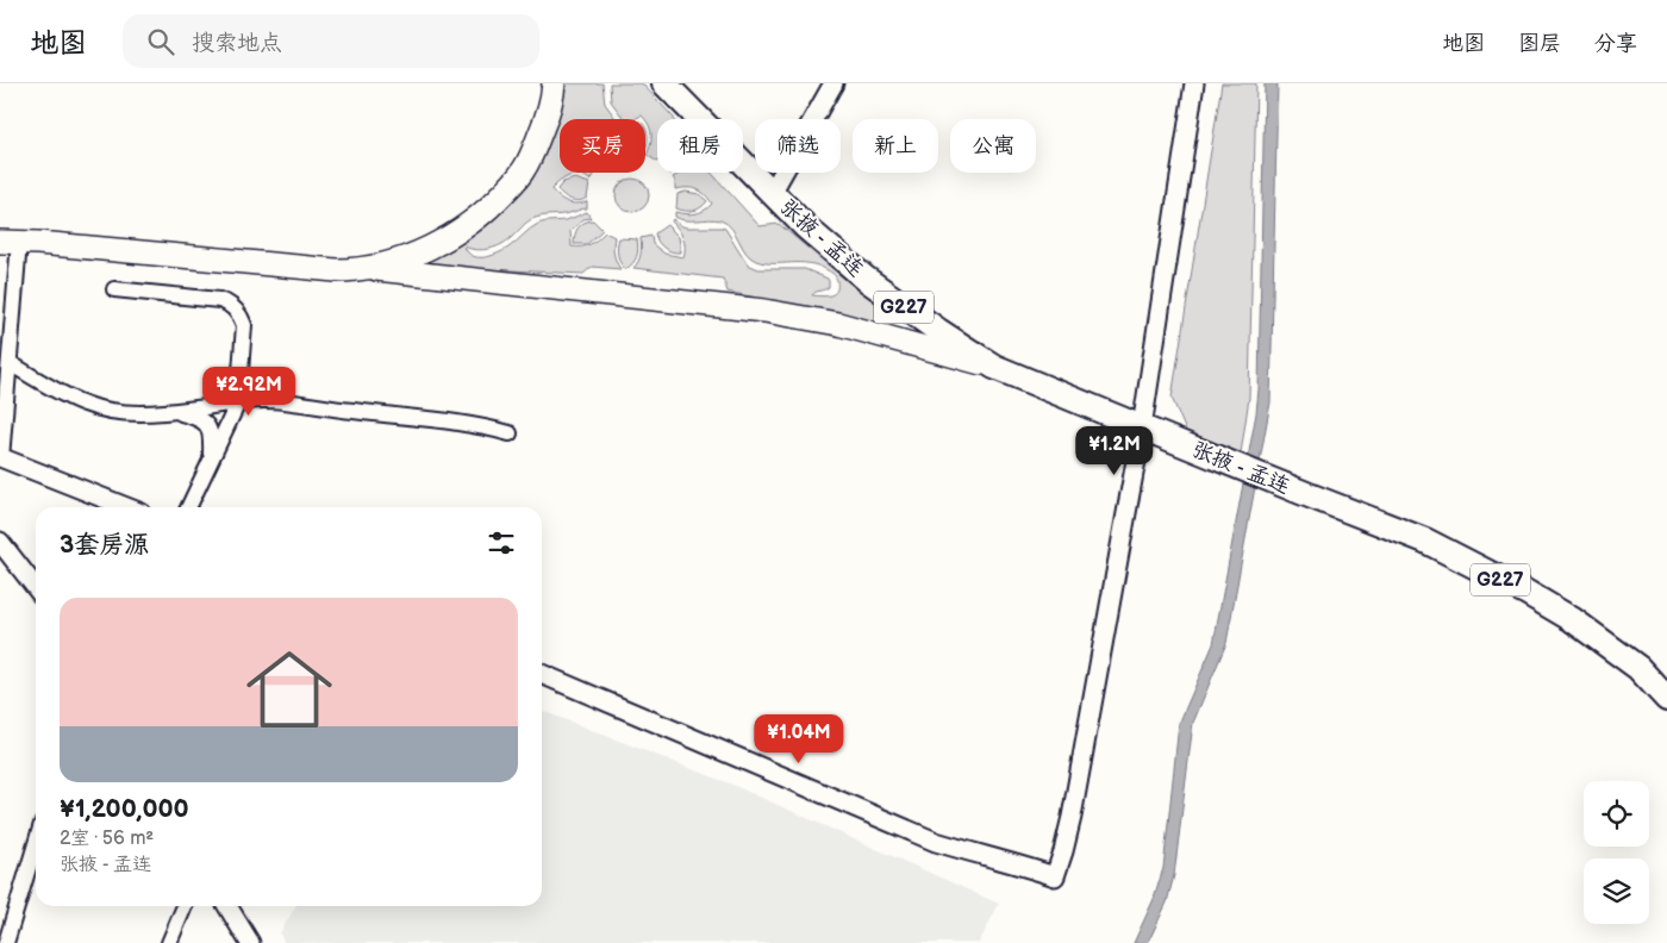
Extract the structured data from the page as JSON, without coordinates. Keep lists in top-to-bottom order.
{
  "streets": {
    "highway": ["张掖 - 孟连", "G227"]
  },
  "page": {
    "header": "地图",
    "search": "搜索地点",
    "nav": ["地图", "图层", "分享"],
    "chip": [
      "买房",
      "租房",
      "筛选",
      "新上",
      "公寓"
    ],
    "price": ["¥2.92M", "¥1.2M", "¥1.04M"],
    "heading": "3套房源",
    "list": [
      {
        "name": "¥1,200,000",
        "note": "2室 · 56 m² · 张掖 - 孟连"
      }
    ]
  }
}
